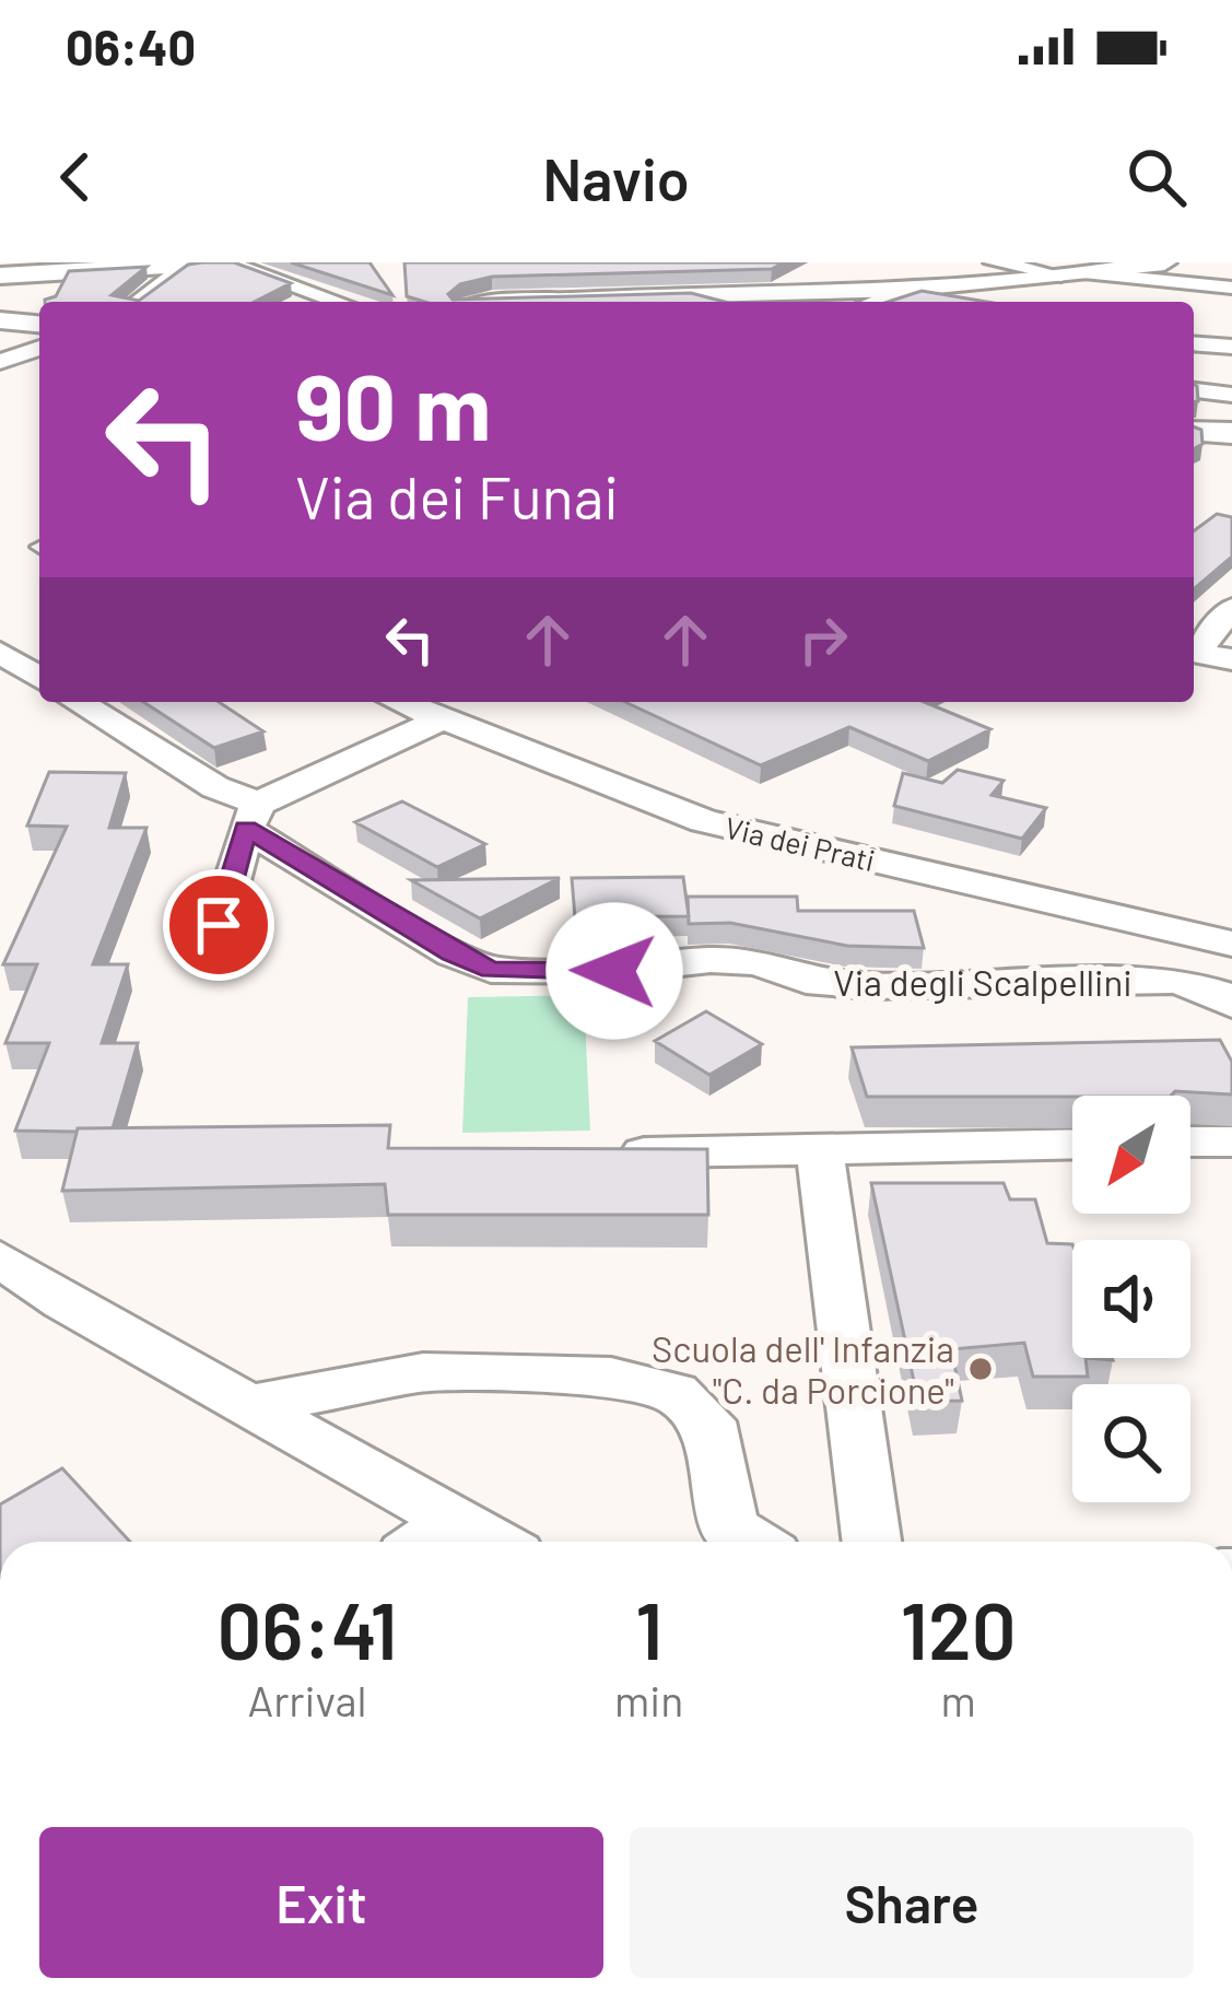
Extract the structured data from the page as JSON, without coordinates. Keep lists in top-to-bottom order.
{
  "streets": {
    "street": ["Via dei Prati", "Via degli Scalpellini"]
  },
  "places": ["Scuola dell' Infanzia \"C. da Porcione\""],
  "north": "bottom left",
  "page": {
    "status": "06:40",
    "header": "Navio",
    "turn": ["90 m", "Via dei Funai"],
    "eta": [
      "06:41",
      "Arrival",
      "1",
      "min",
      "120",
      "m"
    ],
    "buttons": ["Exit", "Share"]
  }
}
